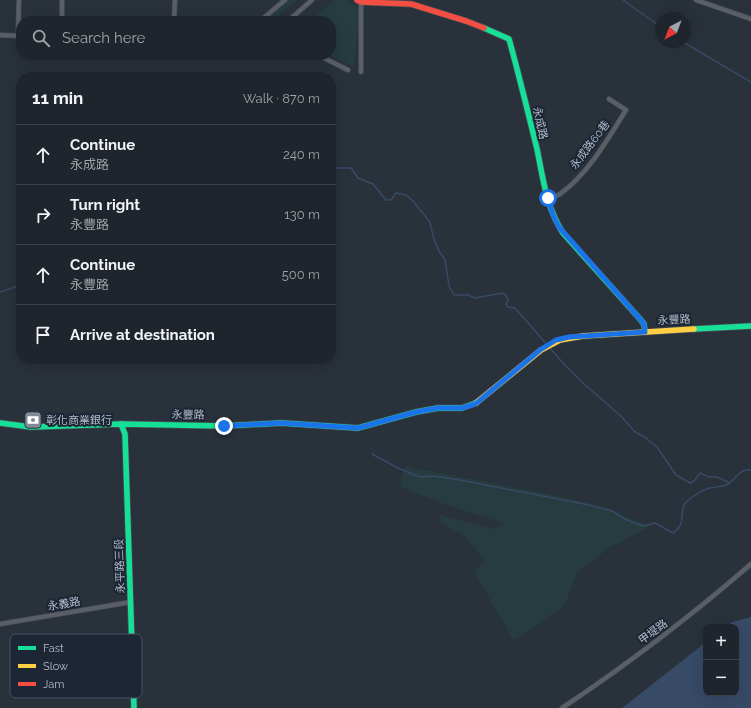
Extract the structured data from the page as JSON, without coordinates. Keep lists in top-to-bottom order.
{
  "streets": {
    "street": [
      "永成路",
      "永成路60巷",
      "永豐路",
      "永平路三段",
      "永義路",
      "甲堤路"
    ]
  },
  "crossings": [
    ["永成路", "永成路60巷"],
    ["永成路", "永豐路"],
    ["永豐路", "永平路三段"],
    ["永平路三段", "永義路"]
  ],
  "places": {
    "bank": ["彰化商業銀行"]
  },
  "legend": ["Fast", "Slow", "Jam"],
  "north": "bottom left",
  "page": {
    "search": "Search here",
    "heading": ["11 min", "Walk · 870 m"],
    "list": [
      ["Continue", "永成路", "240 m"],
      ["Turn right", "永豐路", "130 m"],
      ["Continue", "永豐路", "500 m"],
      "Arrive at destination"
    ],
    "map_buttons": ["+", "−"]
  }
}
